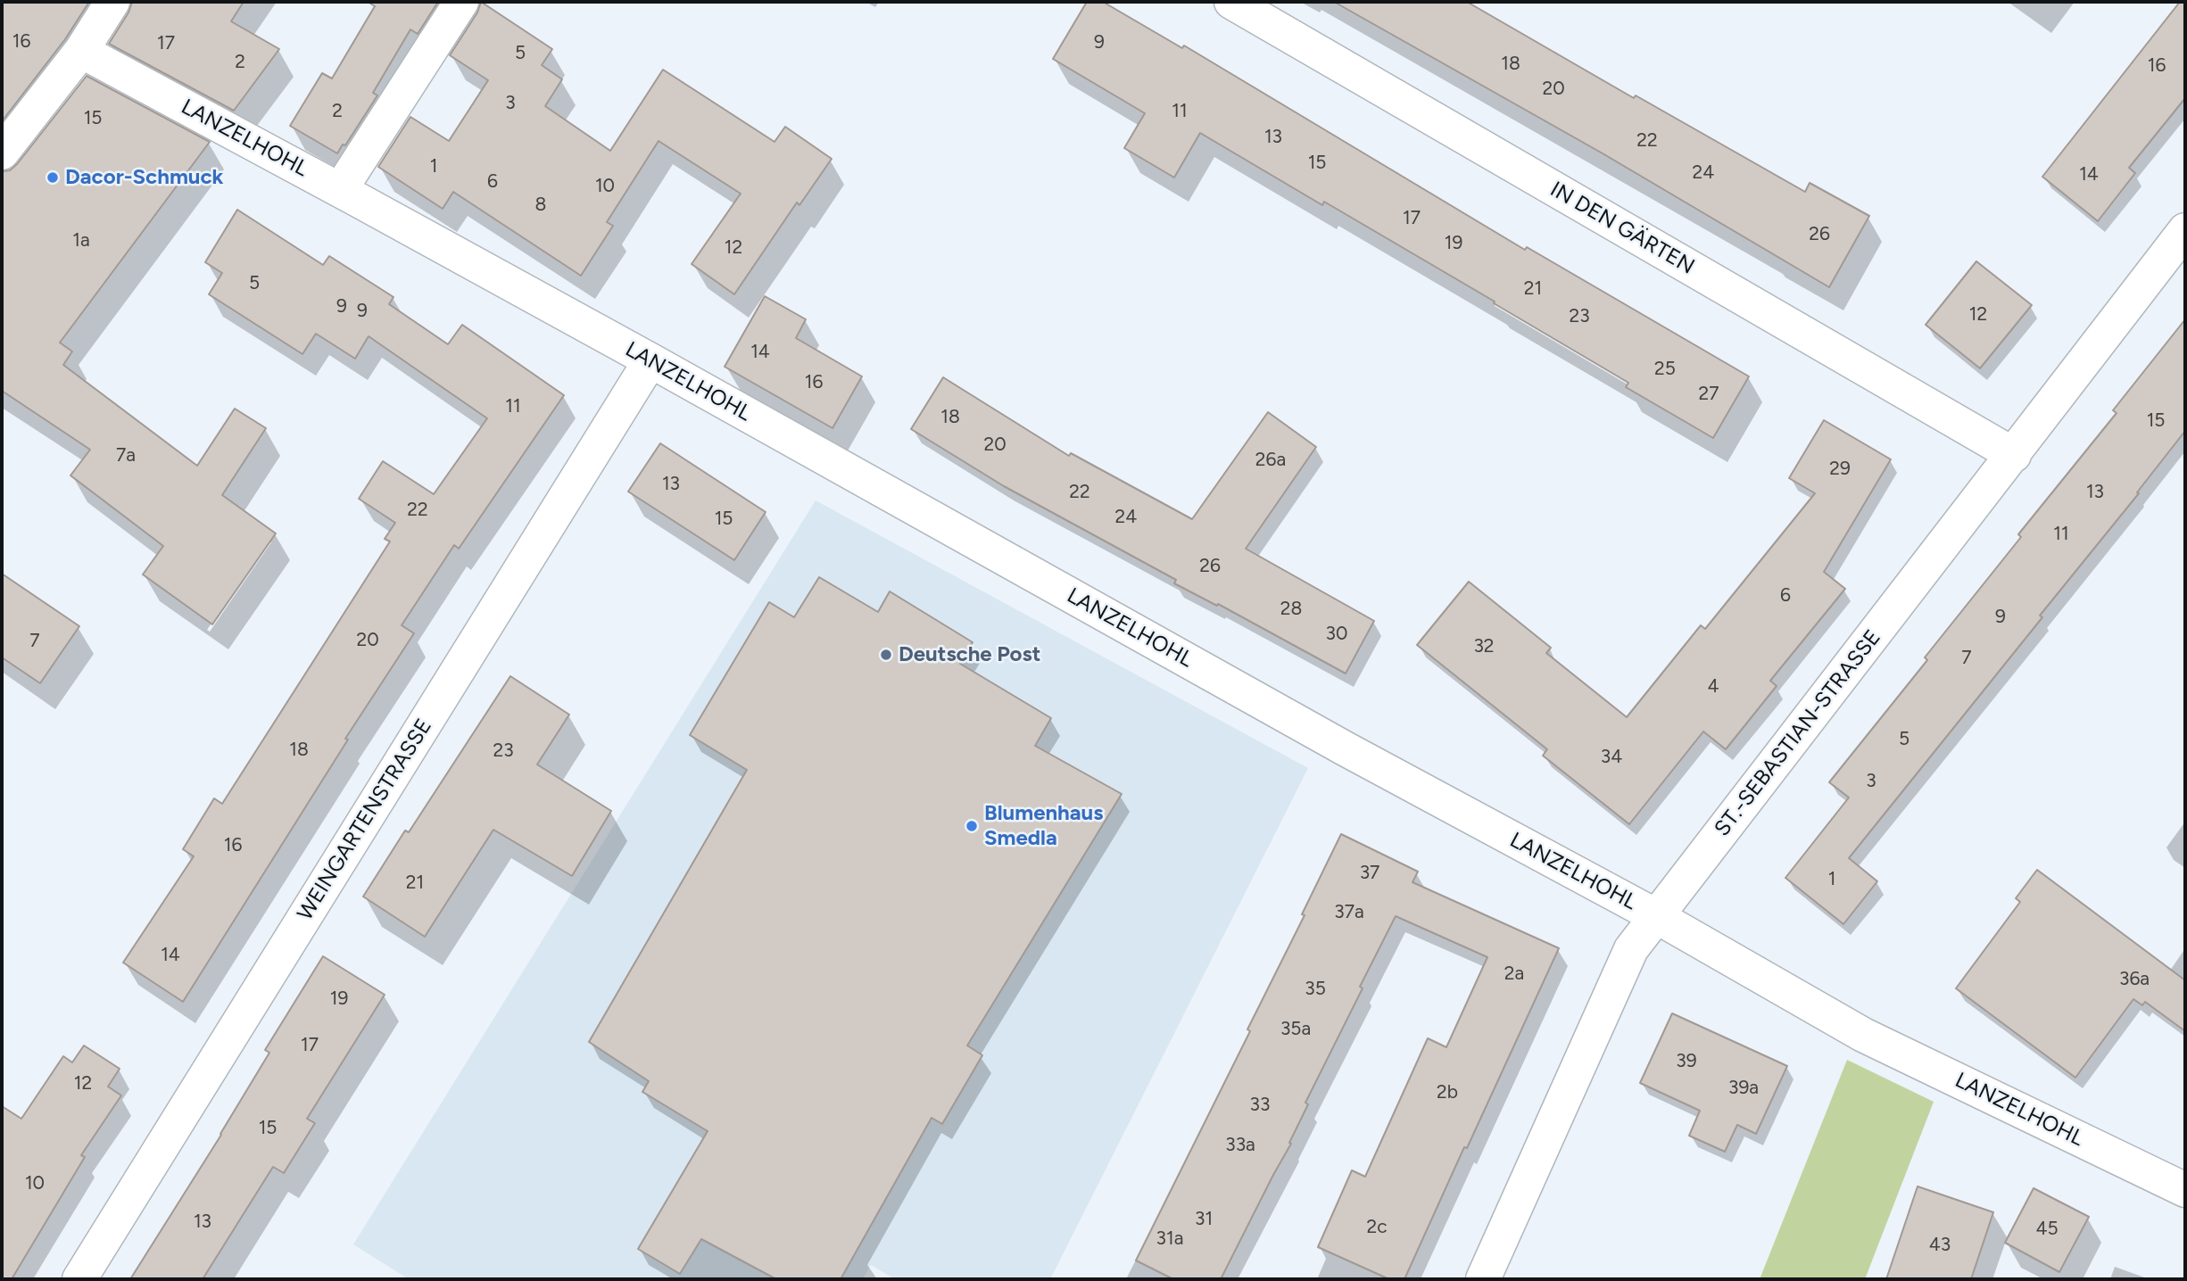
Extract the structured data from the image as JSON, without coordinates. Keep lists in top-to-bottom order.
{
  "streets": {
    "street": [
      "LANZELHOHL",
      "IN DEN GÄRTEN",
      "ST.-SEBASTIAN-STRASSE",
      "WEINGARTENSTRASSE"
    ]
  },
  "crossings": [
    ["LANZELHOHL", "ST.-SEBASTIAN-STRASSE"],
    ["LANZELHOHL", "WEINGARTENSTRASSE"],
    ["IN DEN GÄRTEN", "ST.-SEBASTIAN-STRASSE"]
  ],
  "places": ["Dacor-Schmuck", "Deutsche Post", "Blumenhaus Smedla"],
  "house_numbers": [
    "16",
    "9",
    "17",
    "5",
    "2",
    "18",
    "16",
    "20",
    "3",
    "2",
    "11",
    "15",
    "13",
    "22",
    "15",
    "1",
    "24",
    "14",
    "6",
    "10",
    "8",
    "17",
    "26",
    "1a",
    "19",
    "12",
    "5",
    "21",
    "9",
    "9",
    "12",
    "23",
    "14",
    "25",
    "16",
    "27",
    "11",
    "18",
    "15",
    "20",
    "7a",
    "26a",
    "29",
    "13",
    "22",
    "13",
    "22",
    "24",
    "15",
    "11",
    "26",
    "6",
    "28",
    "9",
    "30",
    "20",
    "7",
    "32",
    "7",
    "4",
    "5",
    "18",
    "23",
    "34",
    "3",
    "16",
    "37",
    "1",
    "21",
    "37a",
    "14",
    "2a",
    "36a",
    "35",
    "19",
    "35a",
    "17",
    "39",
    "12",
    "39a",
    "2b",
    "33",
    "15",
    "33a",
    "10",
    "31",
    "13",
    "2c",
    "45",
    "31a",
    "43"
  ]
}
